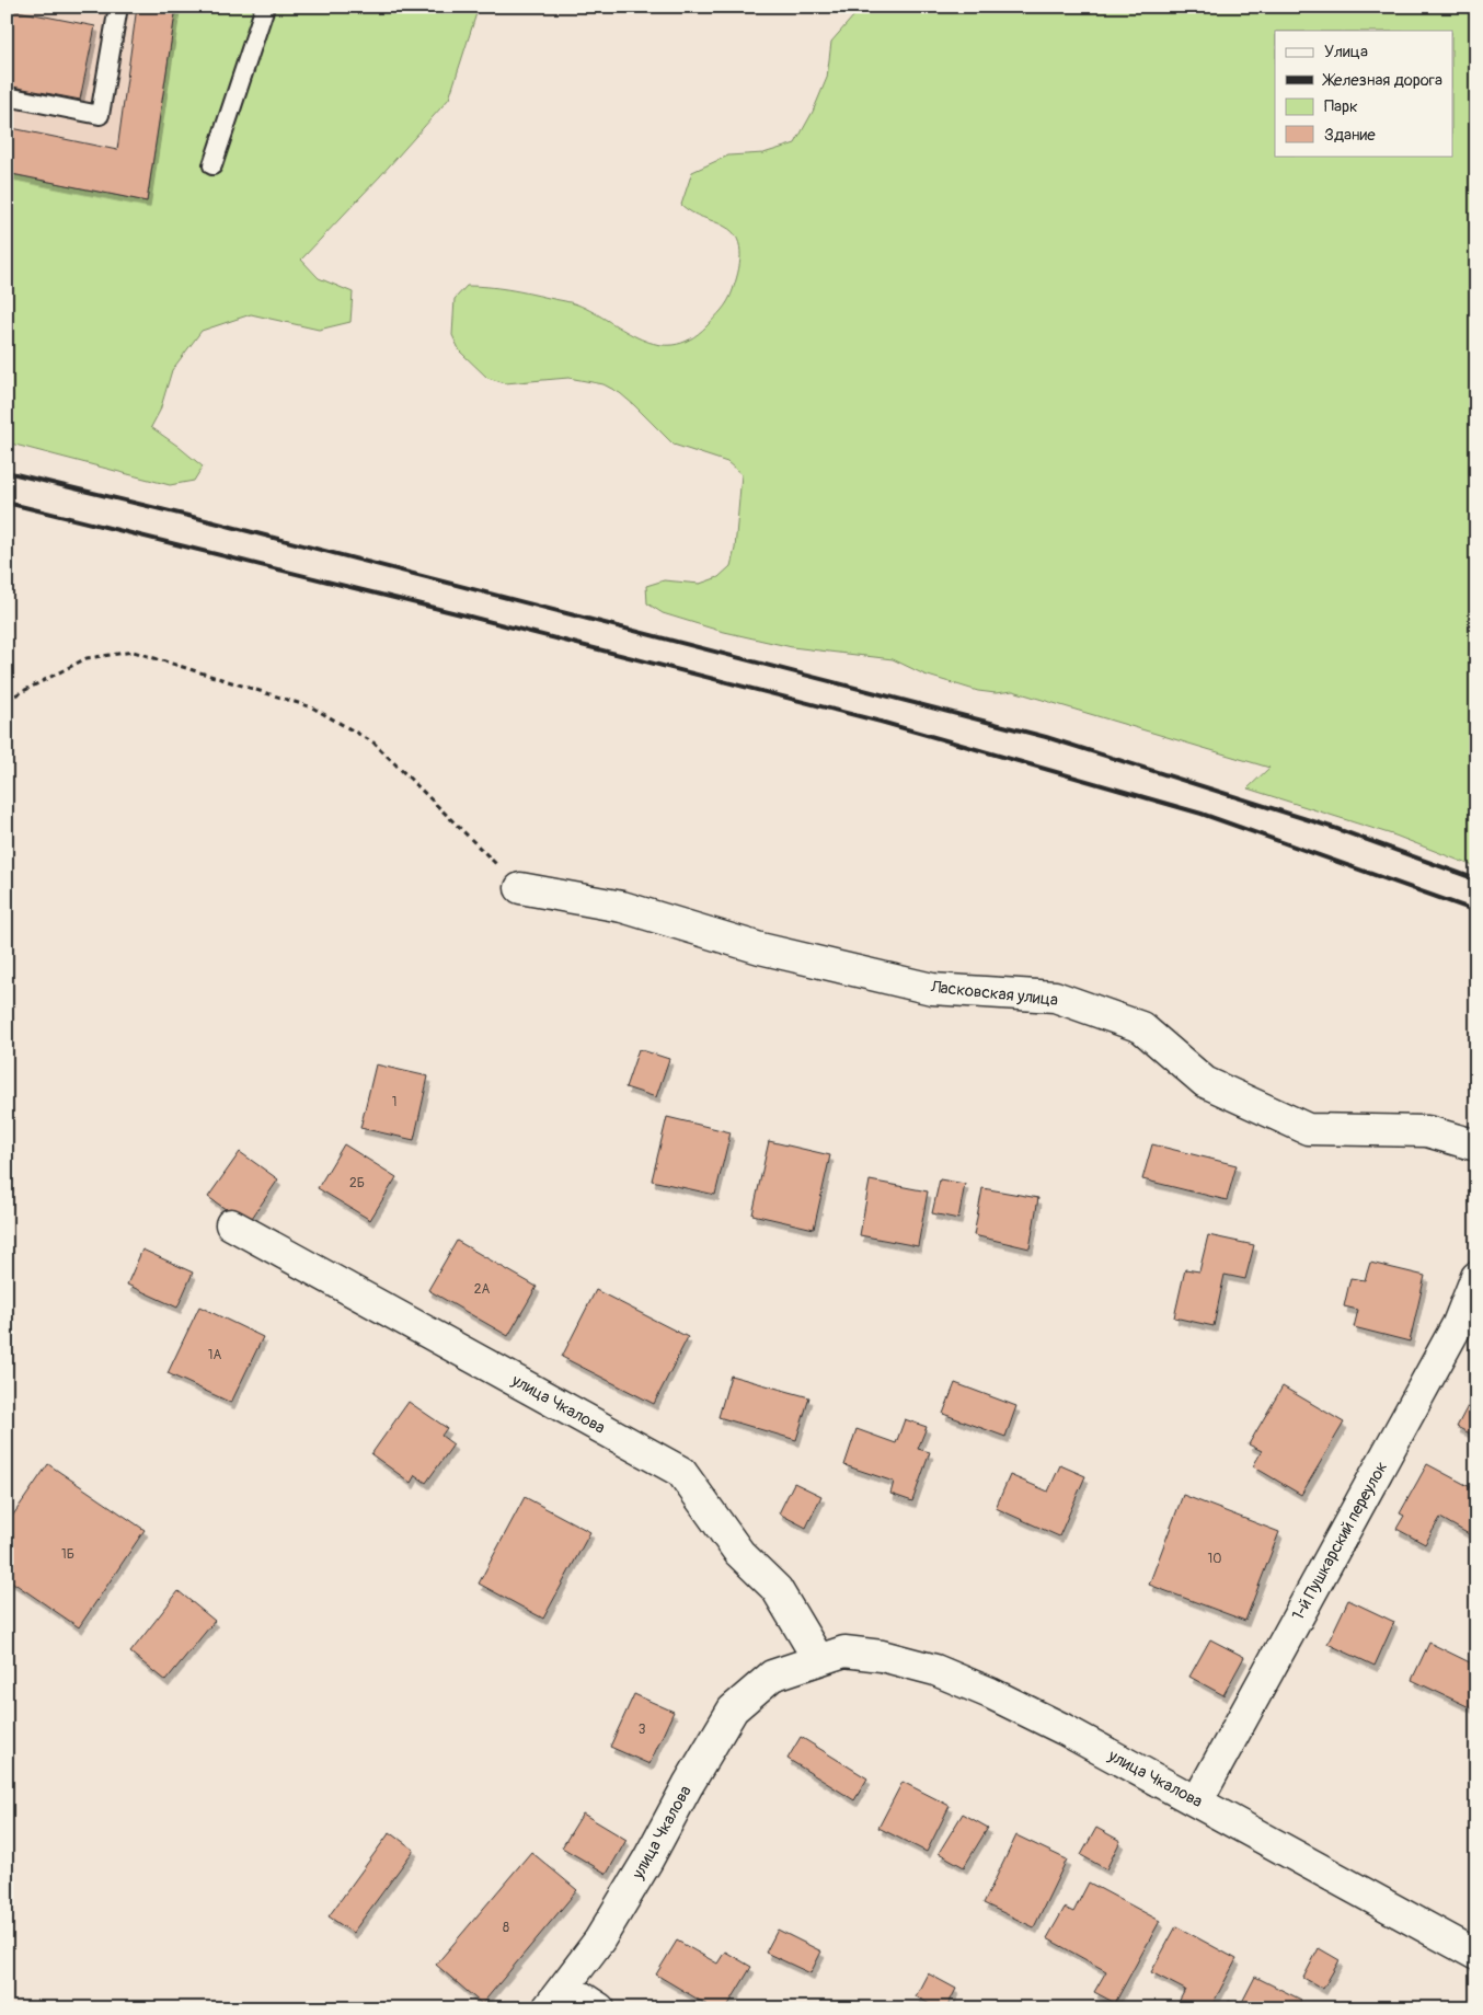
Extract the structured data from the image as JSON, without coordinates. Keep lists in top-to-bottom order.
{
  "streets": {
    "street": ["Ласковская улица", "улица Чкалова", "1-й Пушкарский переулок"]
  },
  "crossings": [
    ["улица Чкалова", "1-й Пушкарский переулок"]
  ],
  "house_numbers": [
    "1",
    "2Б",
    "2А",
    "1А",
    "1Б",
    "10",
    "3",
    "8"
  ],
  "legend": [
    "Улица",
    "Железная дорога",
    "Парк",
    "Здание"
  ]
}
